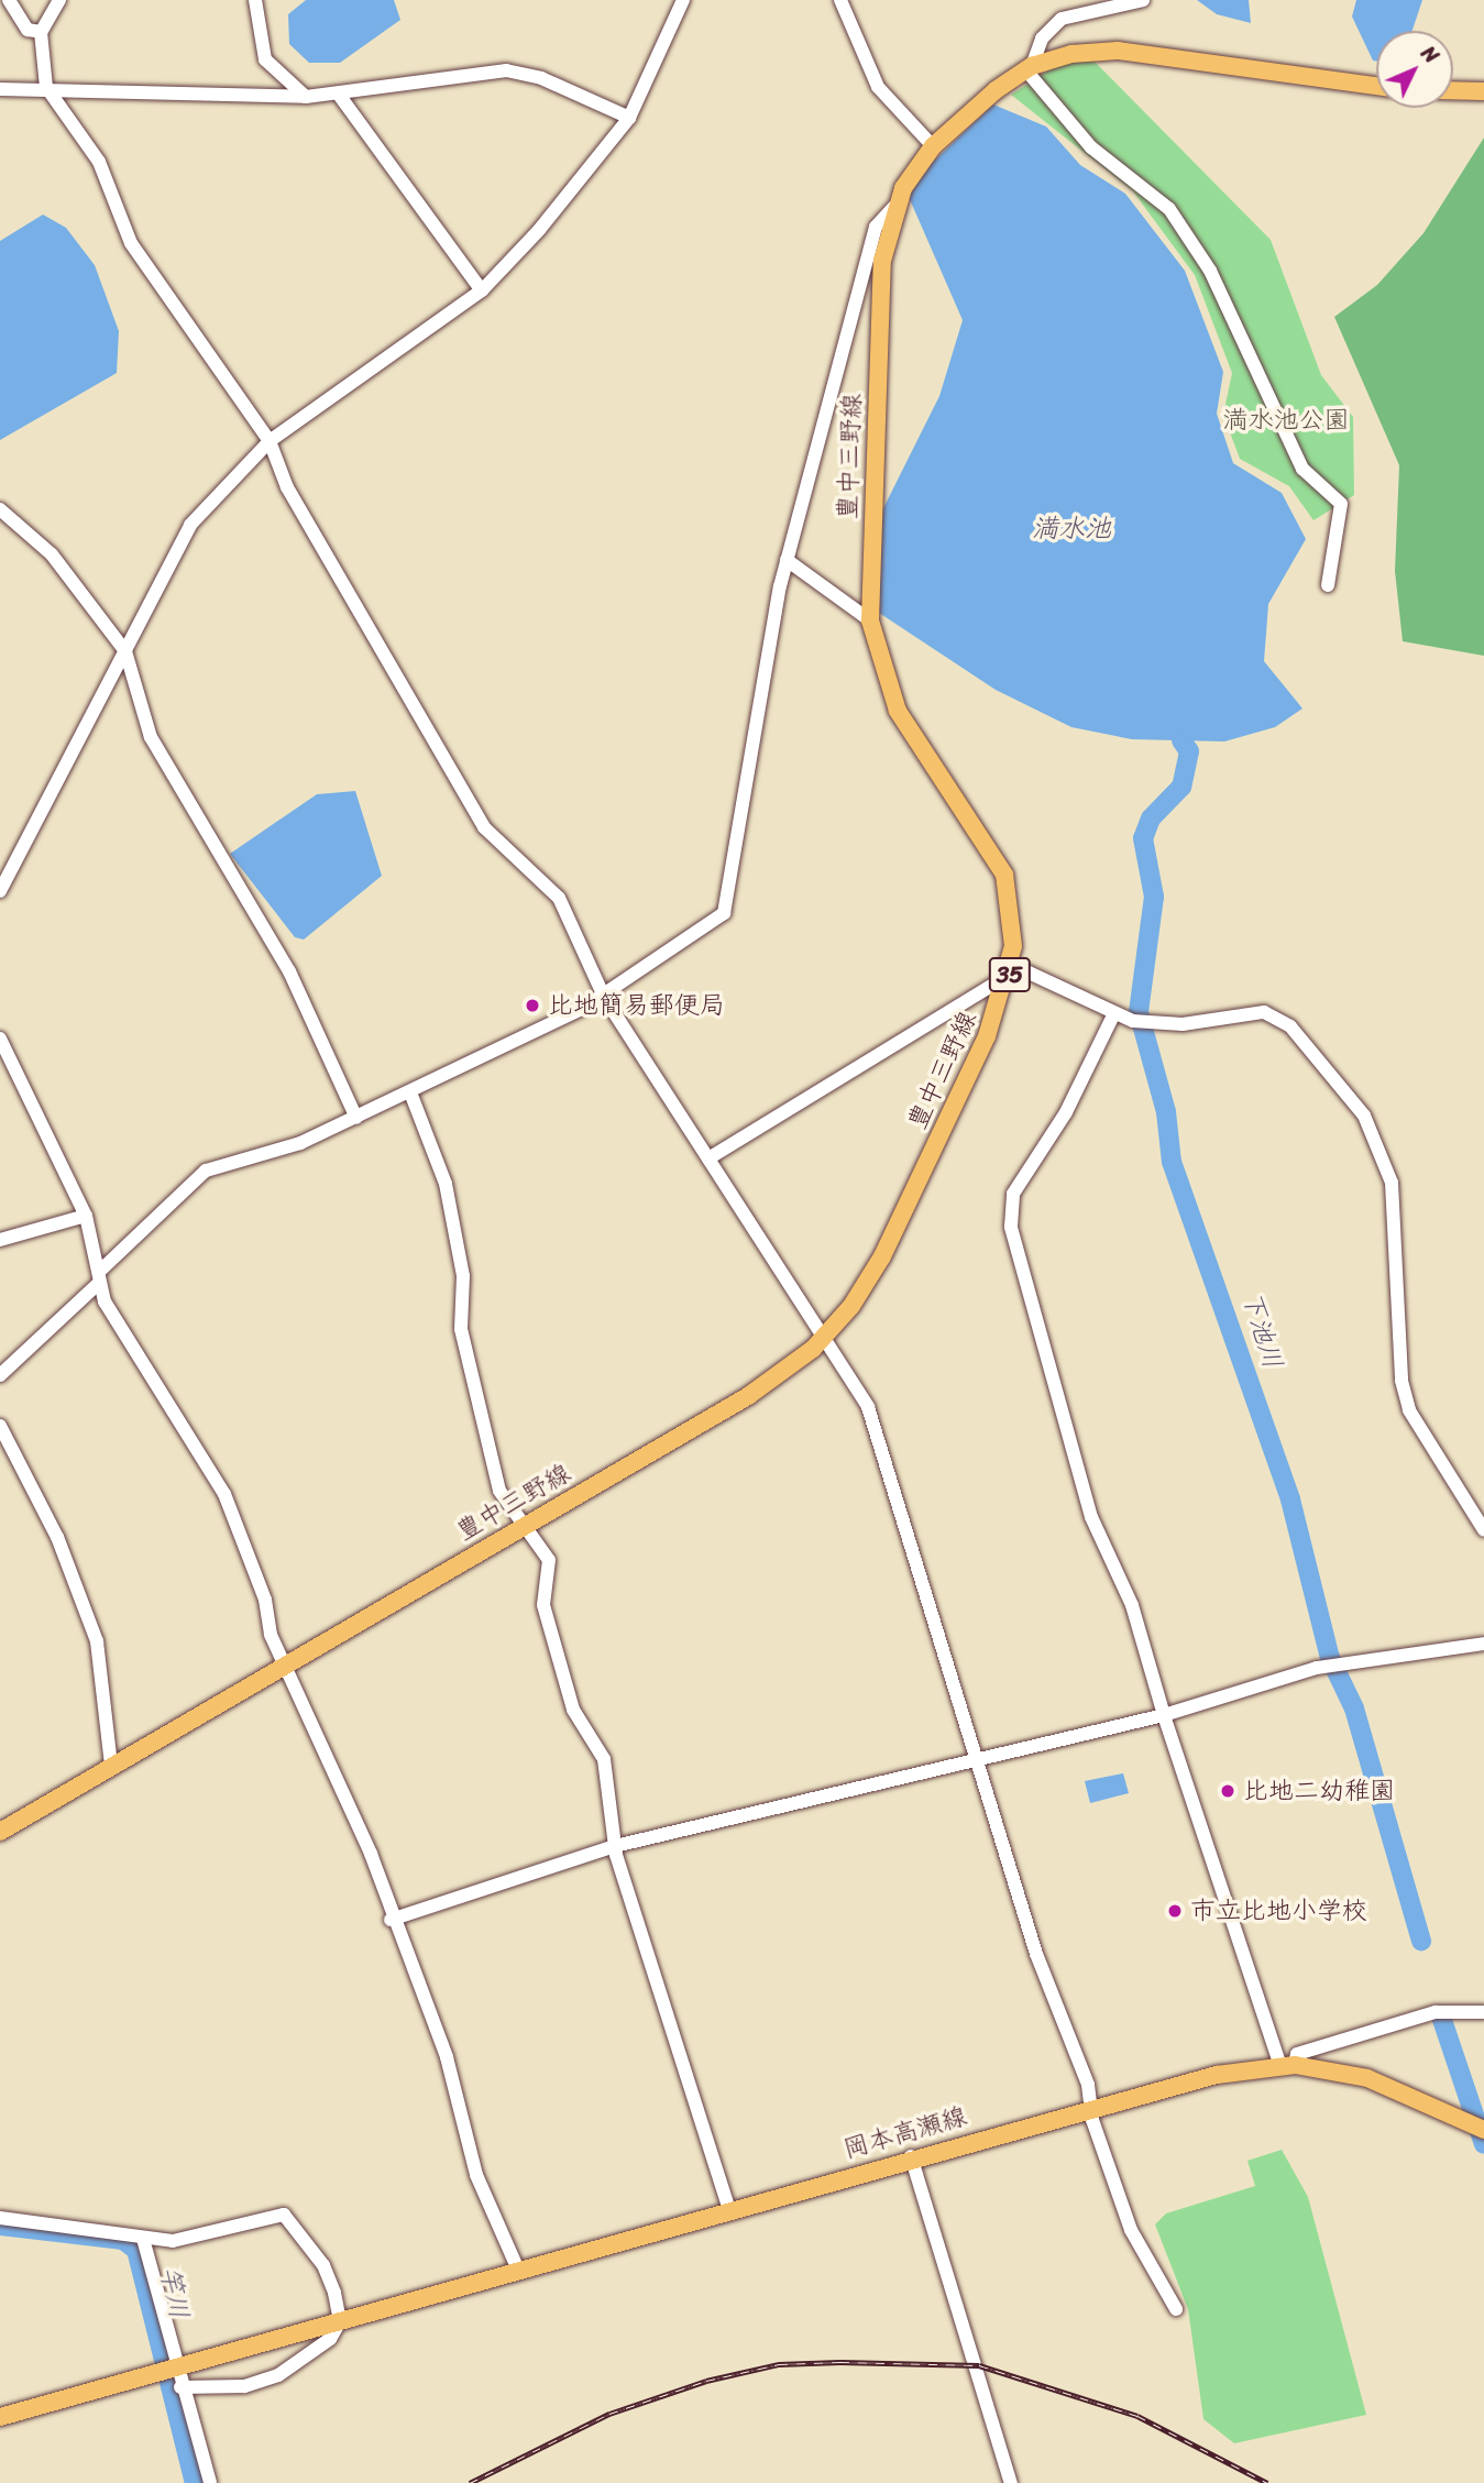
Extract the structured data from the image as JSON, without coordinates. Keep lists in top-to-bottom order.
{
  "streets": {
    "main road": ["豊中三野線", "35", "岡本高瀬線"]
  },
  "water": ["満水池", "下池川", "竿川"],
  "parks": ["満水池公園"],
  "places": ["比地簡易郵便局", "比地二幼稚園", "市立比地小学校"],
  "north": "top right"
}
